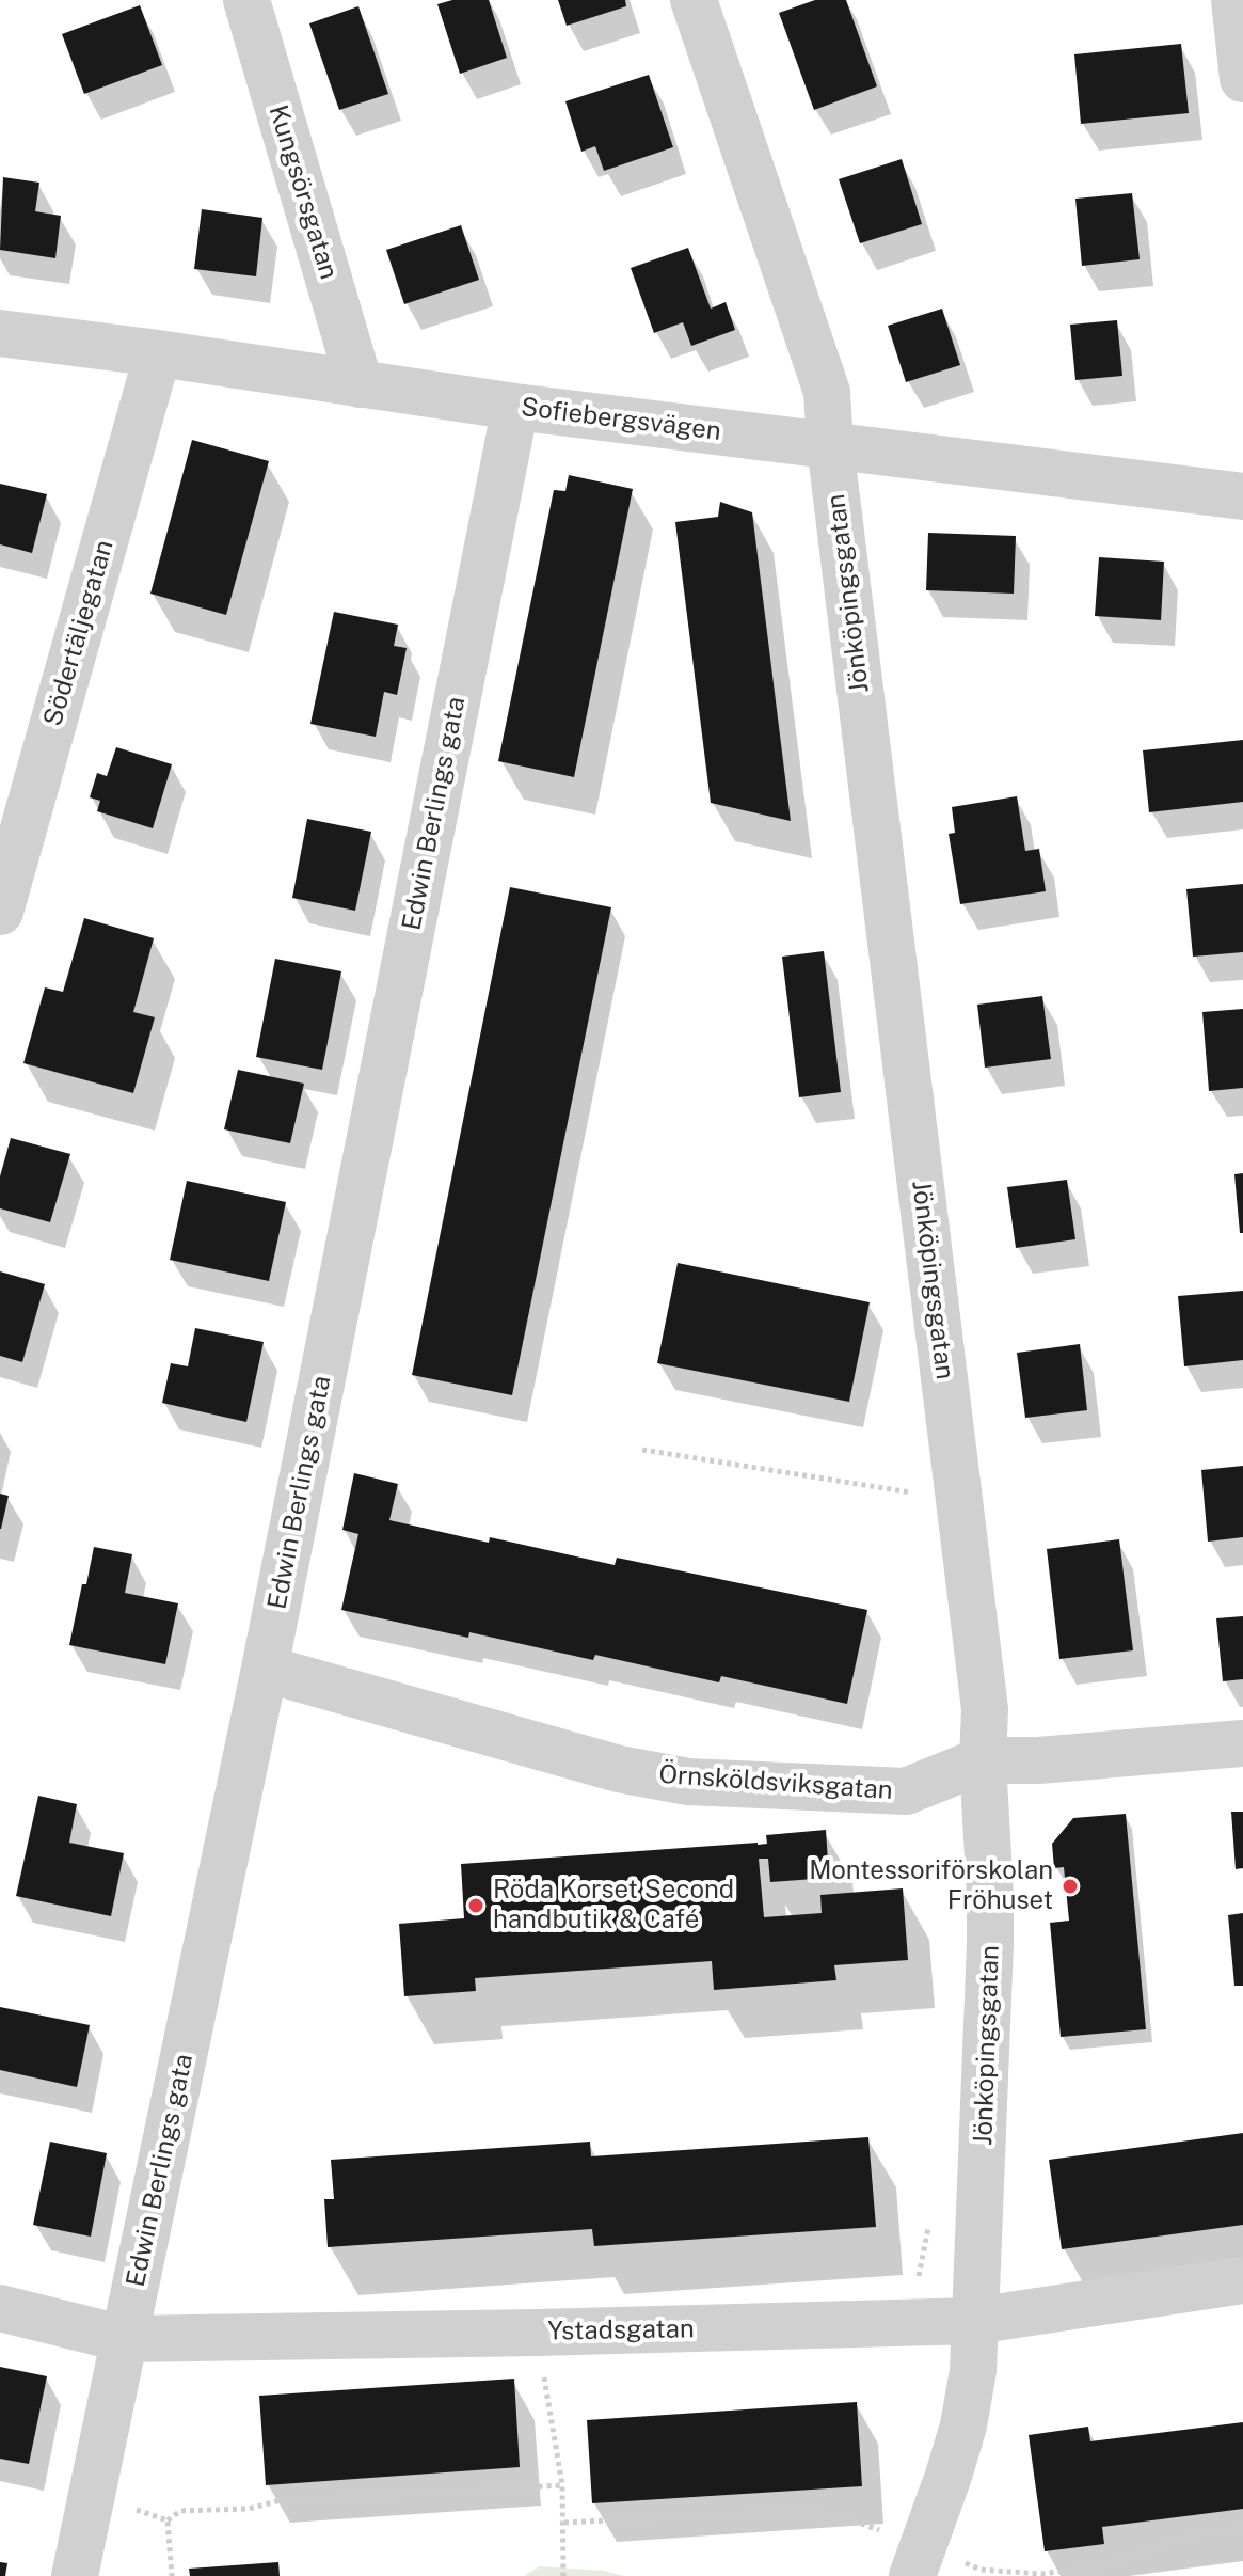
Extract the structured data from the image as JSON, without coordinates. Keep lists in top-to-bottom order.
{
  "streets": {
    "street": [
      "Kungsörsgatan",
      "Sofiebergsvägen",
      "Jönköpingsgatan",
      "Södertäljegatan",
      "Edwin Berlings gata",
      "Örnsköldsviksgatan",
      "Ystadsgatan"
    ]
  },
  "crossings": [
    ["Kungsörsgatan", "Sofiebergsvägen"],
    ["Sofiebergsvägen", "Jönköpingsgatan"],
    ["Sofiebergsvägen", "Södertäljegatan"],
    ["Sofiebergsvägen", "Edwin Berlings gata"],
    ["Jönköpingsgatan", "Örnsköldsviksgatan"],
    ["Jönköpingsgatan", "Ystadsgatan"],
    ["Edwin Berlings gata", "Örnsköldsviksgatan"],
    ["Edwin Berlings gata", "Ystadsgatan"]
  ],
  "places": ["Montessoriförskolan Fröhuset", "Röda Korset Second handbutik & Café"]
}
